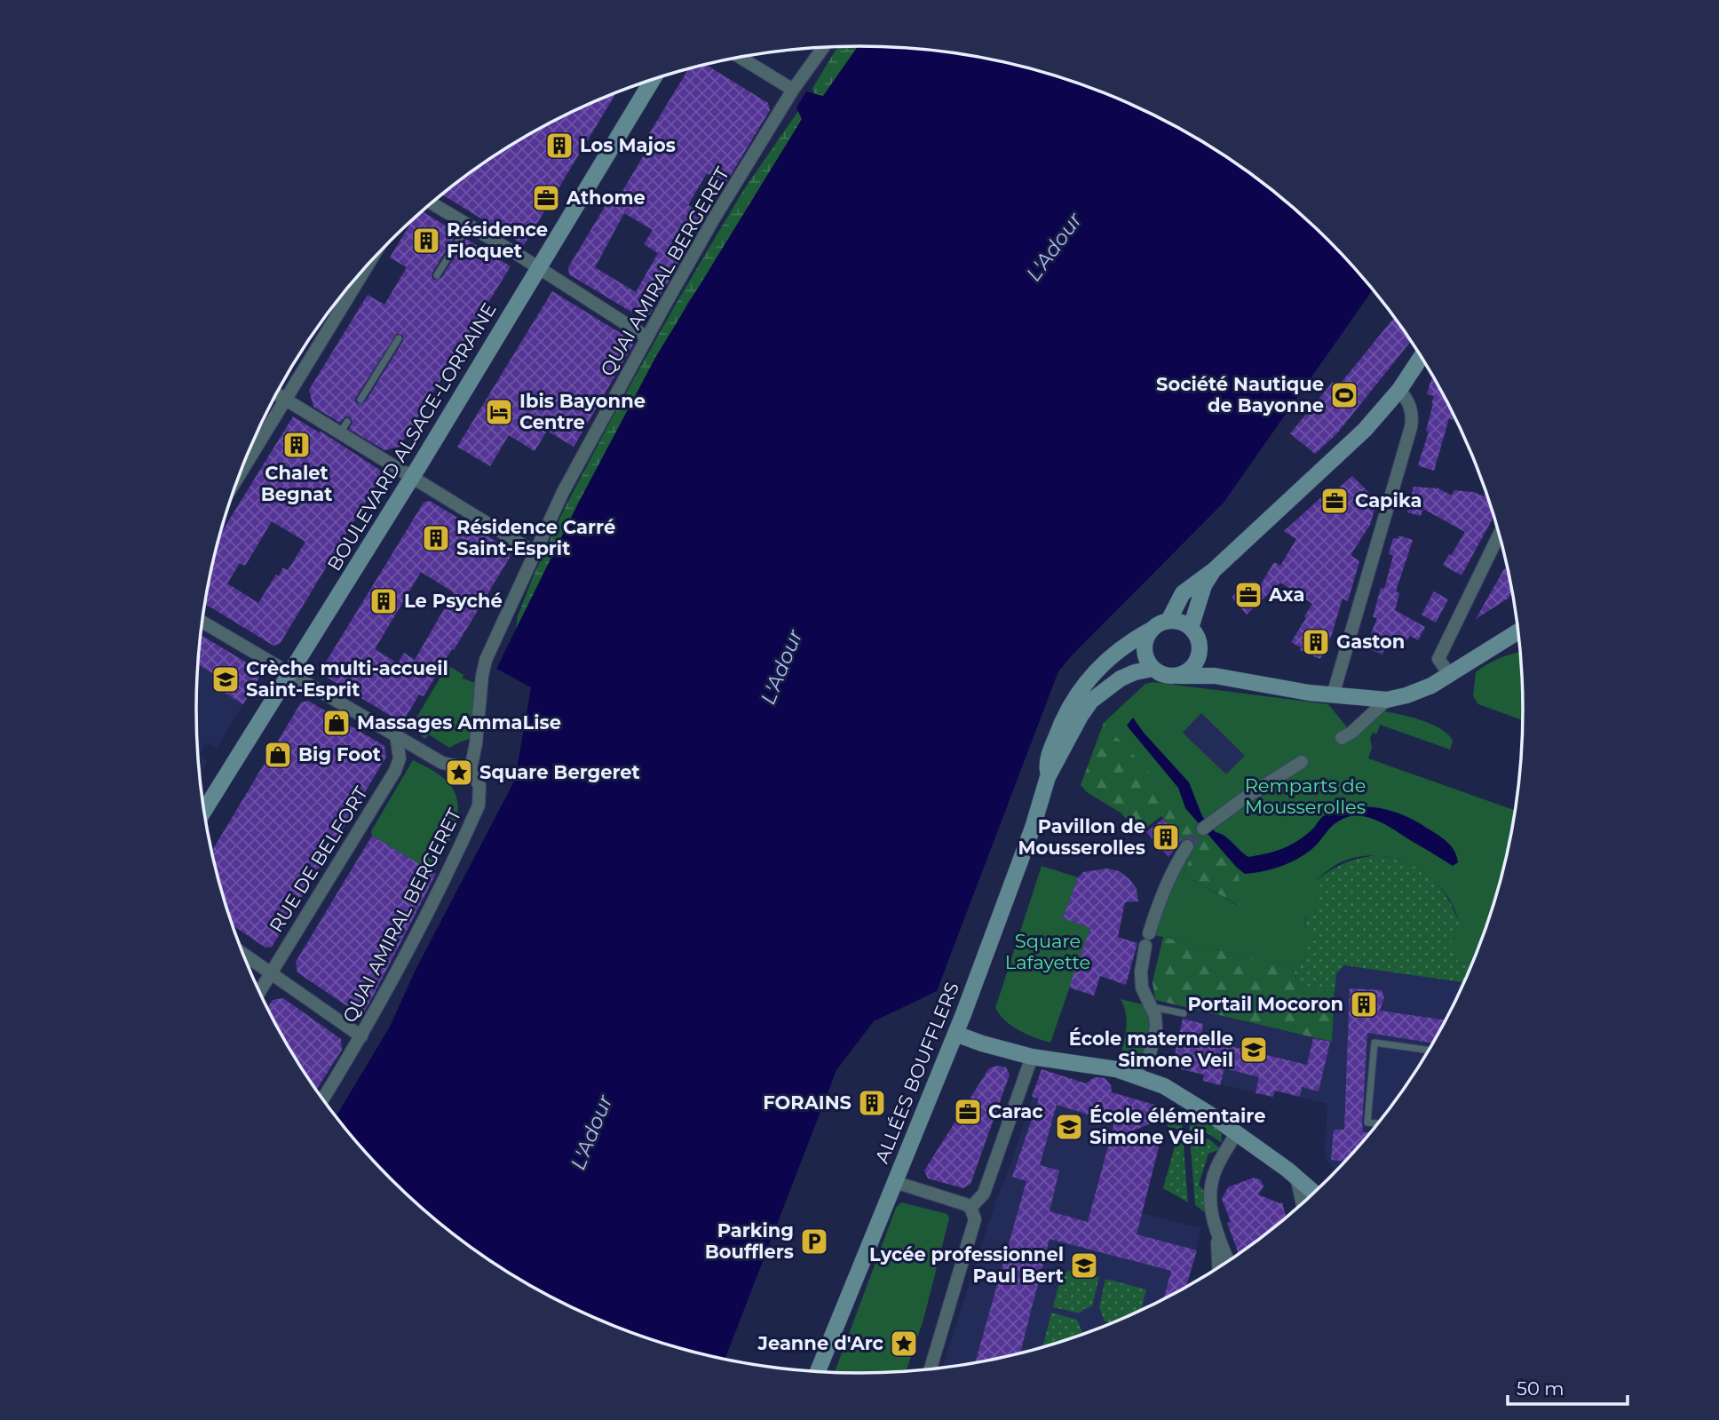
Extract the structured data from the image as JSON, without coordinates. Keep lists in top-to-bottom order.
{
  "streets": {
    "main road": ["BOULEVARD ALSACE-LORRAINE", "ALLÉES BOUFFLERS"],
    "street": ["QUAI AMIRAL BERGERET", "RUE DE BELFORT"]
  },
  "water": ["L'Adour"],
  "parks": ["Remparts de Mousserolles", "Square Lafayette"],
  "places": {
    "building": [
      "Los Majos",
      "Résidence Floquet",
      "Chalet Begnat",
      "Résidence Carré Saint-Esprit",
      "Le Psyché",
      "Gaston",
      "Pavillon de Mousserolles",
      "Portail Mocoron",
      "FORAINS"
    ],
    "office": [
      "Athome",
      "Capika",
      "Axa",
      "Carac"
    ],
    "sports": ["Société Nautique de Bayonne"],
    "hotel": ["Ibis Bayonne Centre"],
    "school or university": [
      "Crèche multi-accueil Saint-Esprit",
      "École maternelle Simone Veil",
      "École élémentaire Simone Veil",
      "Lycée professionnel Paul Bert"
    ],
    "shop": ["Massages AmmaLise", "Big Foot"],
    "place": ["Square Bergeret", "Jeanne d'Arc"],
    "parking": ["Parking Boufflers"]
  },
  "scale_bar": "50 m"
}
